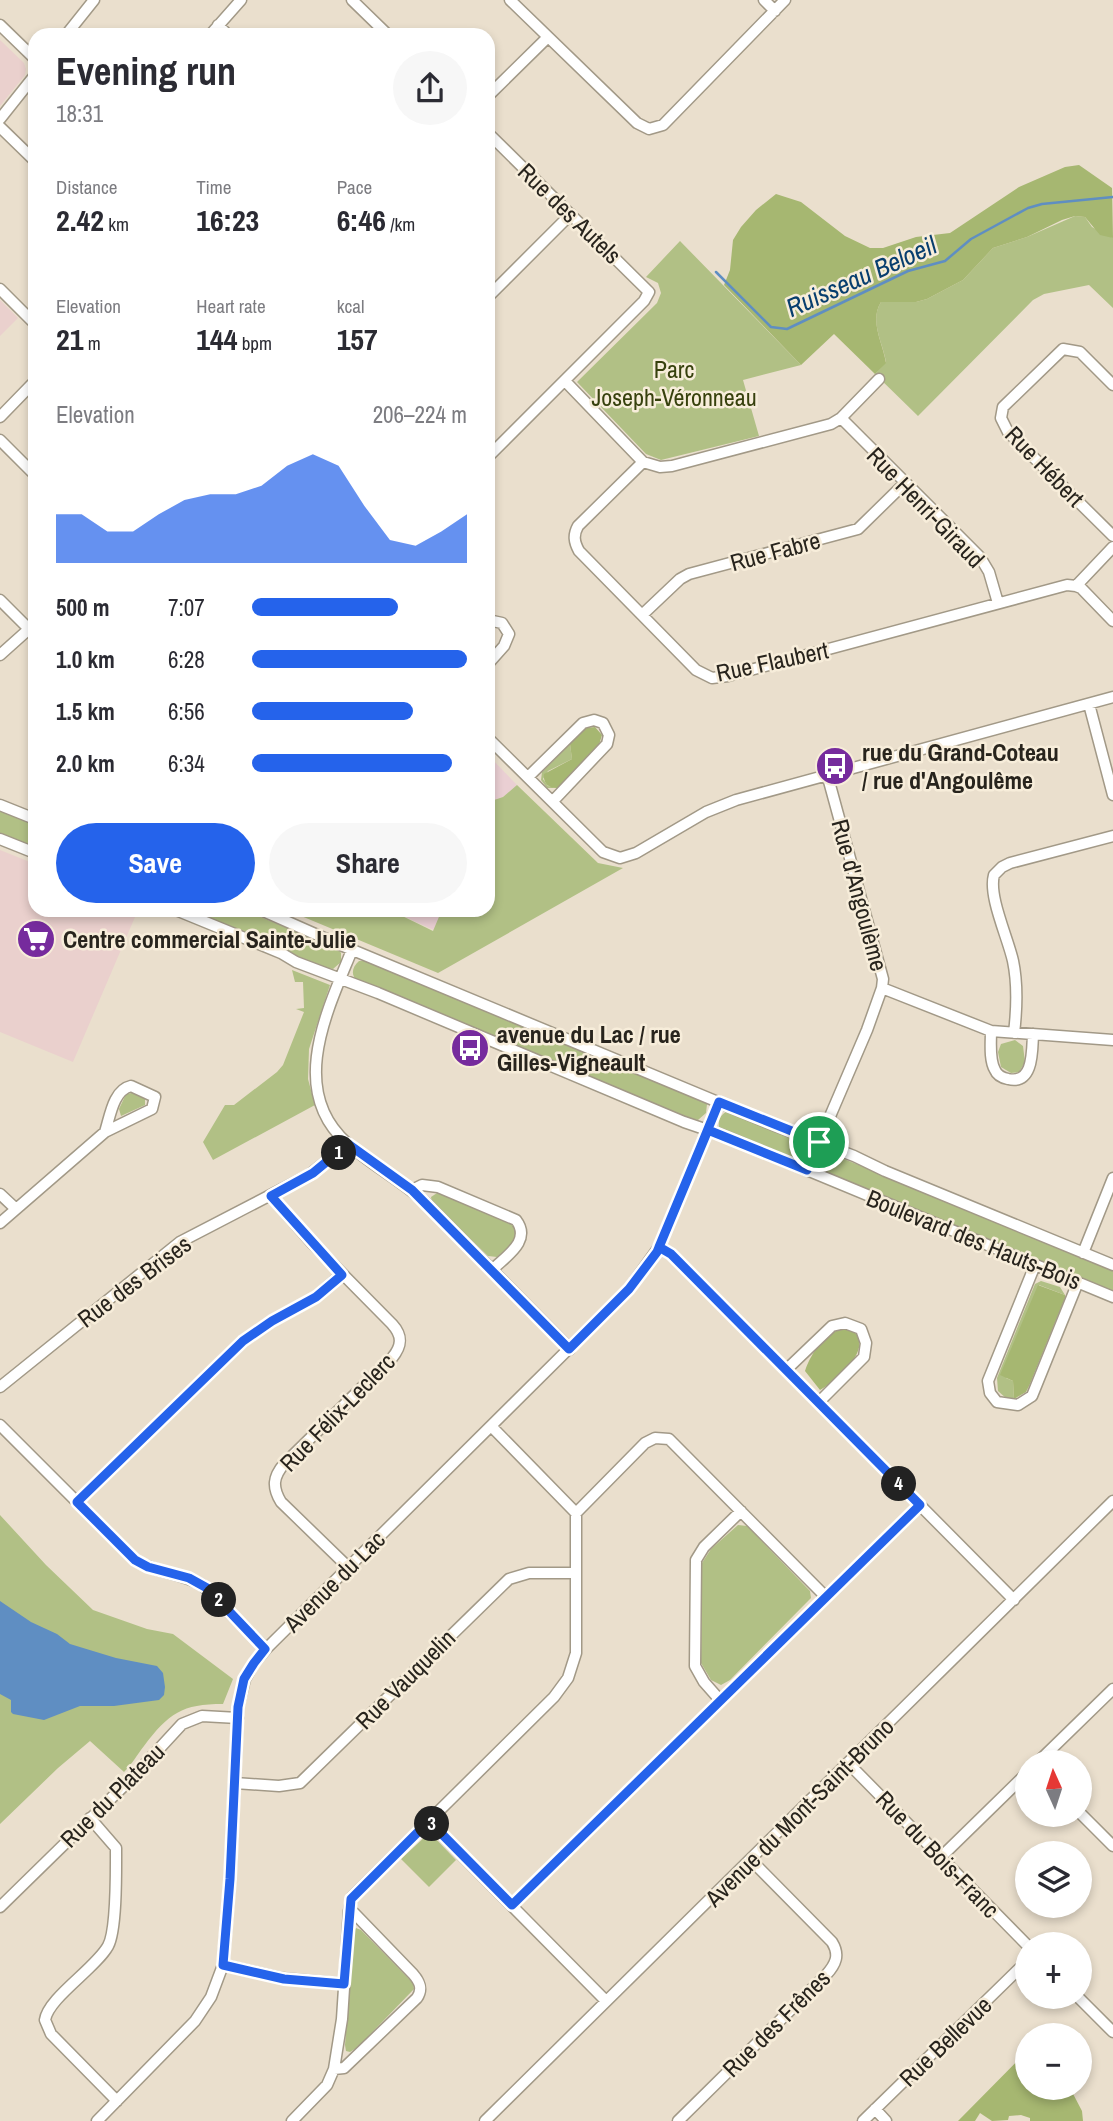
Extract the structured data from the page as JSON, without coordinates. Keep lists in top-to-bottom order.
{
  "streets": {
    "street": [
      "Rue des Autels",
      "Rue Hébert",
      "Rue Henri-Giraud",
      "Rue Fabre",
      "Rue Flaubert",
      "Rue d'Angoulème",
      "Boulevard des Hauts-Bois",
      "Rue des Brises",
      "Rue Félix-Leclerc",
      "Avenue du Lac",
      "Rue Vauquelin",
      "Rue du Plateau",
      "Avenue du Mont-Saint-Bruno",
      "Rue du Bois-Franc",
      "Rue des Frênes",
      "Rue Bellevue"
    ]
  },
  "crossings": [
    ["Rue Henri-Giraud", "Rue Fabre"],
    ["Rue Henri-Giraud", "Rue Flaubert"],
    ["Rue Fabre", "Rue Flaubert"],
    ["Rue d'Angoulème", "Boulevard des Hauts-Bois"],
    ["Boulevard des Hauts-Bois", "Avenue du Lac"],
    ["Rue des Brises", "Rue Félix-Leclerc"],
    ["Rue Félix-Leclerc", "Avenue du Lac"],
    ["Avenue du Lac", "Rue Vauquelin"],
    ["Avenue du Lac", "Rue du Plateau"],
    ["Avenue du Mont-Saint-Bruno", "Rue du Bois-Franc"],
    ["Avenue du Mont-Saint-Bruno", "Rue des Frênes"]
  ],
  "water": ["Ruisseau Beloeil"],
  "parks": ["Parc Joseph-Véronneau"],
  "places": {
    "bus stop": ["rue du Grand-Coteau / rue d'Angoulême", "avenue du Lac / rue Gilles-Vigneault"],
    "supermarket": ["Centre commercial Sainte-Julie"]
  },
  "north": "top",
  "page": {
    "heading": ["Evening run", "18:31"],
    "stats": [
      ["Distance", "2.42 km"],
      ["Time", "16:23"],
      ["Pace", "6:46 /km"],
      ["Elevation", "21 m"],
      ["Heart rate", "144 bpm"],
      ["kcal", "157"]
    ],
    "chart": ["Elevation", "206–224 m"],
    "list": [
      {
        "name": "500 m",
        "note": "7:07"
      },
      {
        "name": "1.0 km",
        "note": "6:28"
      },
      {
        "name": "1.5 km",
        "note": "6:56"
      },
      {
        "name": "2.0 km",
        "note": "6:34"
      }
    ],
    "buttons": ["Save", "Share"],
    "pins": [
      "1",
      "4",
      "2",
      "3"
    ],
    "map_buttons": ["+", "−"]
  }
}
